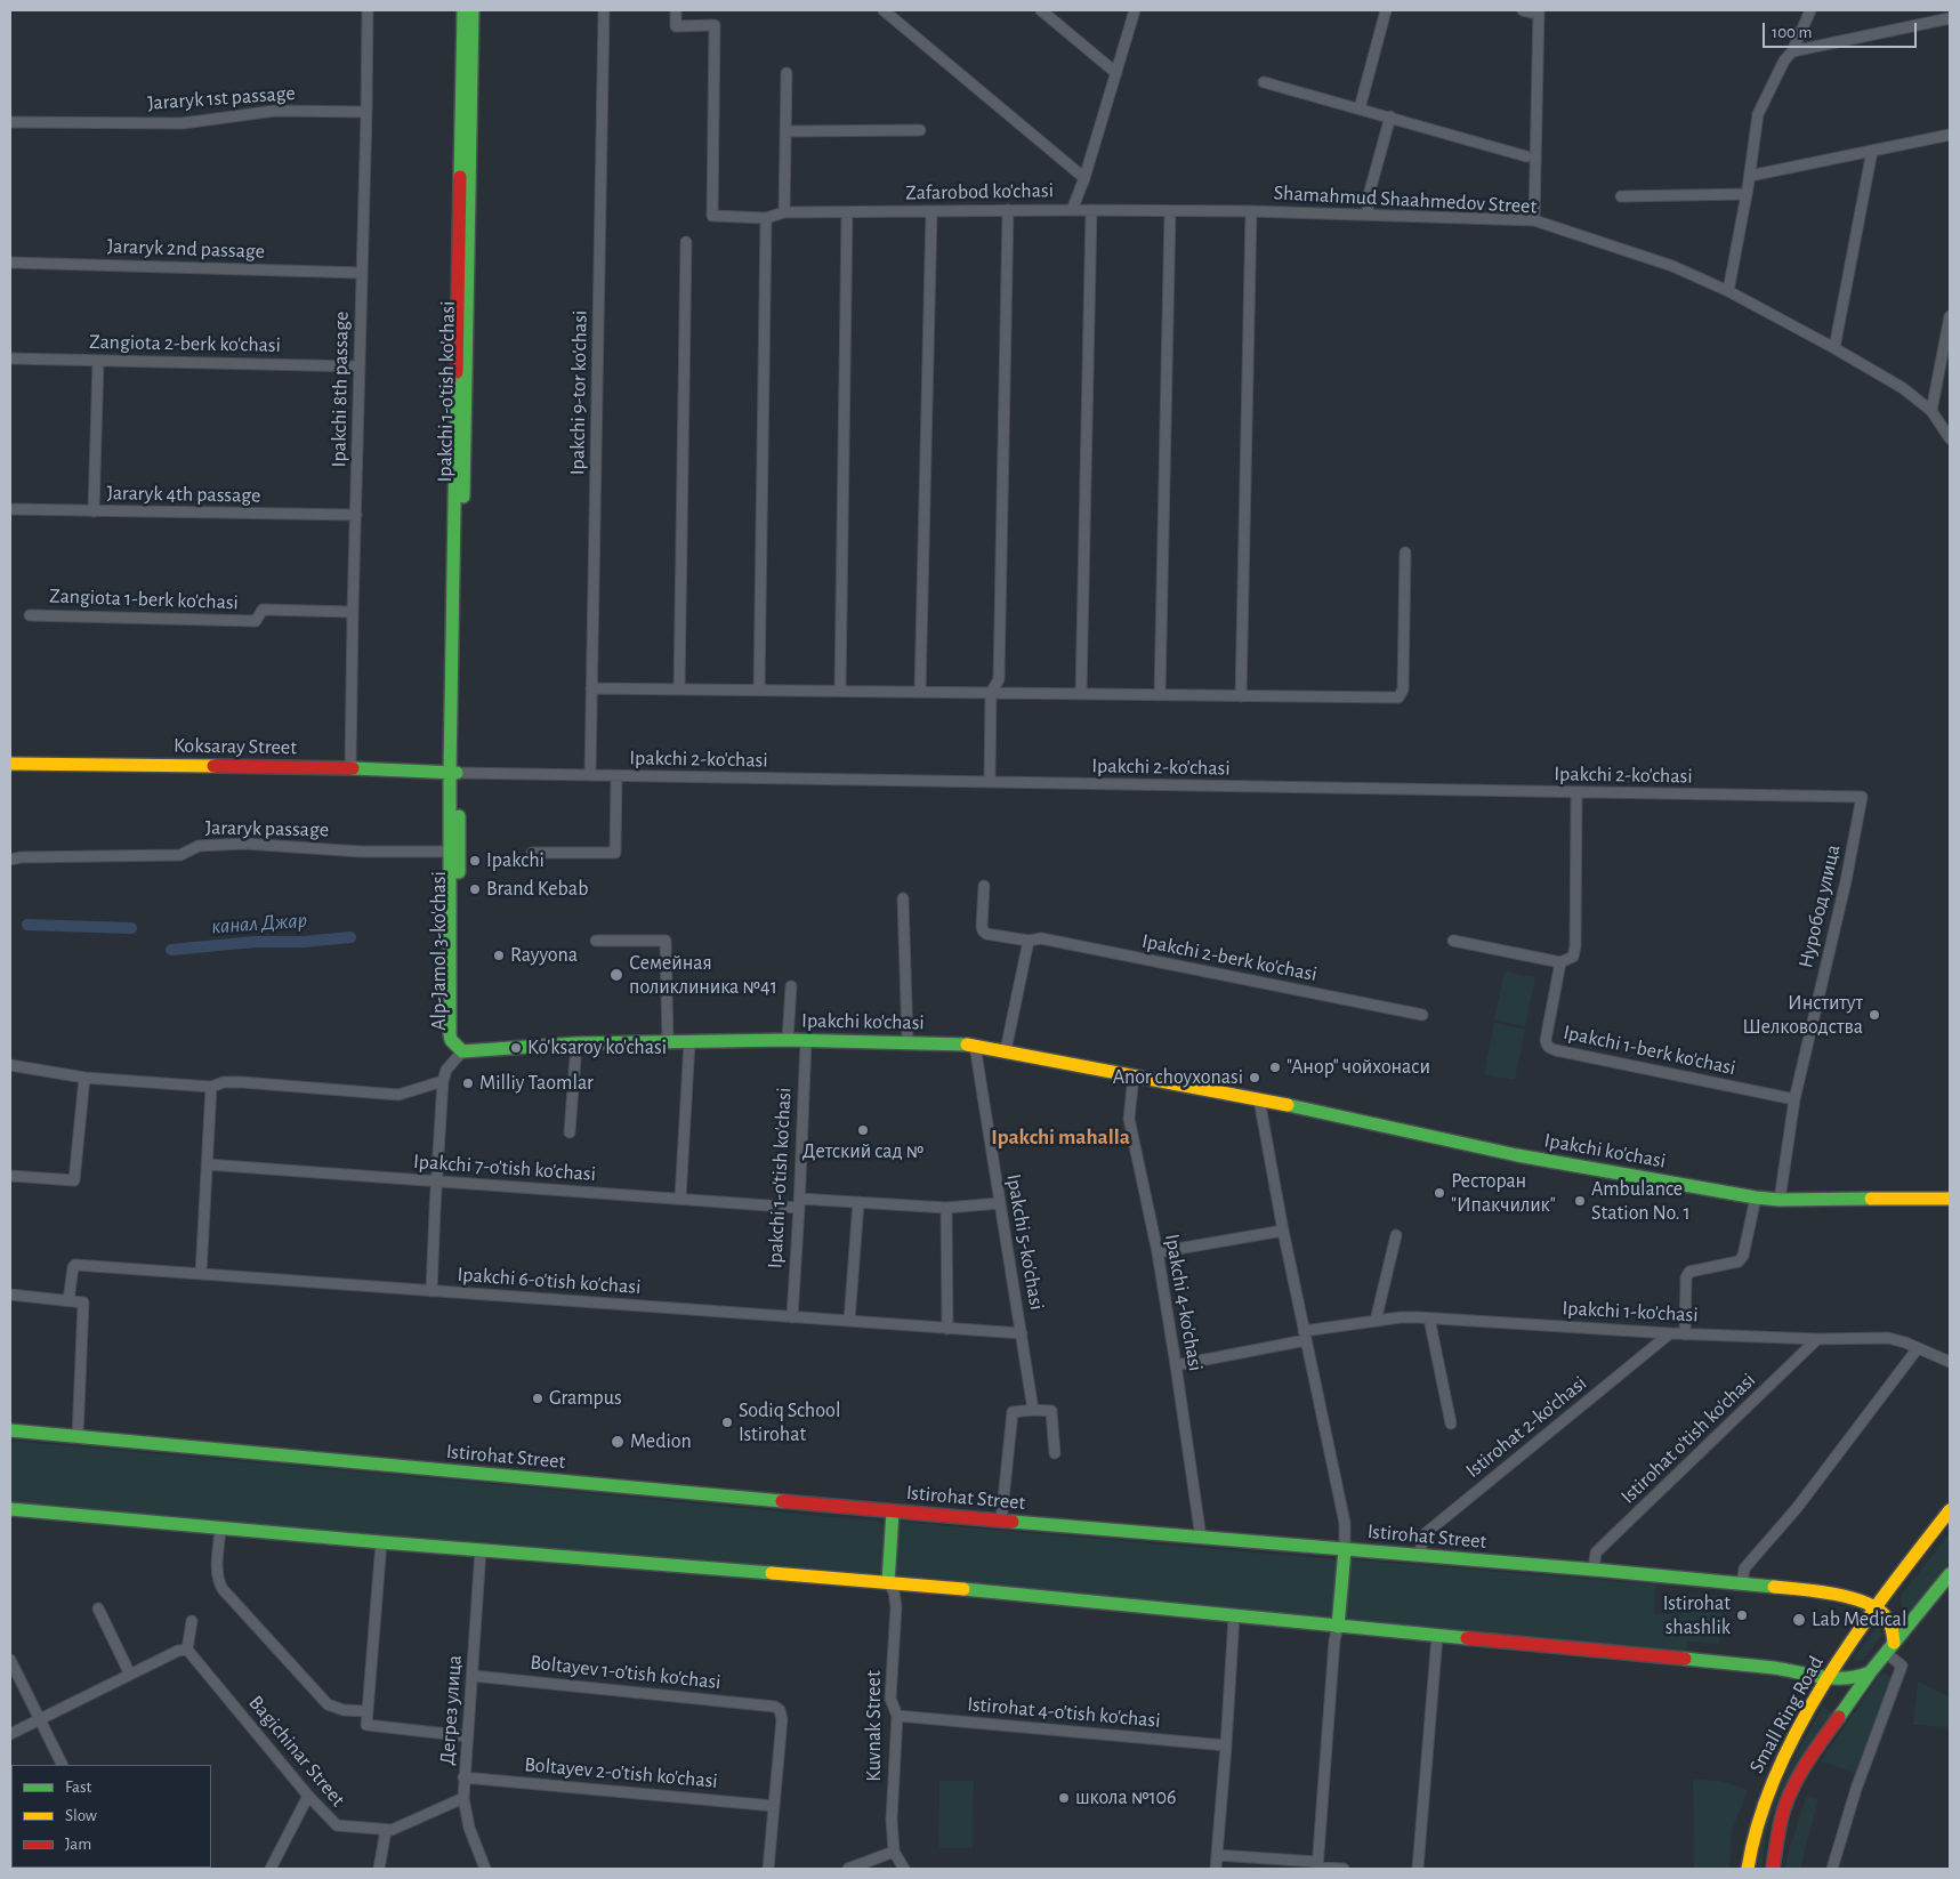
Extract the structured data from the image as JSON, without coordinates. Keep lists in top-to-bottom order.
{
  "streets": {
    "main road": [
      "Ipakchi 1-o'tish ko'chasi",
      "Koksaray Street",
      "Alp-Jamol 3-ko'chasi",
      "Ipakchi ko'chasi",
      "Istirohat Street",
      "Small Ring Road"
    ],
    "street": [
      "Jararyk 1st passage",
      "Zafarobod ko'chasi",
      "Shamahmud Shaahmedov Street",
      "Jararyk 2nd passage",
      "Zangiota 2-berk ko'chasi",
      "Ipakchi 8th passage",
      "Ipakchi 9-tor ko'chasi",
      "Jararyk 4th passage",
      "Zangiota 1-berk ko'chasi",
      "Ipakchi 2-ko'chasi",
      "Jararyk passage",
      "Нуробод улица",
      "Ipakchi 2-berk ko'chasi",
      "Ipakchi 1-berk ko'chasi",
      "Ipakchi 7-o'tish ko'chasi",
      "Ipakchi 5-ko'chasi",
      "Ipakchi 6-o'tish ko'chasi",
      "Ipakchi 4-ko'chasi",
      "Ipakchi 1-ko'chasi",
      "Istirohat 2-ko'chasi",
      "Istirohat o'tish ko'chasi",
      "Boltayev 1-o'tish ko'chasi",
      "Дегрез улица",
      "Istirohat 4-o'tish ko'chasi",
      "Kuvnak Street",
      "Bаgichinar Street",
      "Boltayev 2-o'tish ko'chasi"
    ]
  },
  "crossings": [
    ["Jararyk 1st passage", "Ipakchi 8th passage"],
    ["Zafarobod ko'chasi", "Shamahmud Shaahmedov Street"],
    ["Jararyk 2nd passage", "Ipakchi 8th passage"],
    ["Zangiota 2-berk ko'chasi", "Ipakchi 8th passage"],
    ["Ipakchi 8th passage", "Jararyk 4th passage"],
    ["Ipakchi 8th passage", "Zangiota 1-berk ko'chasi"],
    ["Ipakchi 8th passage", "Koksaray Street"],
    ["Ipakchi 1-o'tish ko'chasi", "Koksaray Street"],
    ["Ipakchi 1-o'tish ko'chasi", "Ipakchi 2-ko'chasi"],
    ["Ipakchi 1-o'tish ko'chasi", "Alp-Jamol 3-ko'chasi"],
    ["Ipakchi 1-o'tish ko'chasi", "Ipakchi ko'chasi"],
    ["Ipakchi 1-o'tish ko'chasi", "Ipakchi 7-o'tish ko'chasi"],
    ["Ipakchi 1-o'tish ko'chasi", "Ipakchi 6-o'tish ko'chasi"],
    ["Ipakchi 9-tor ko'chasi", "Ipakchi 2-ko'chasi"],
    ["Koksaray Street", "Ipakchi 2-ko'chasi"],
    ["Koksaray Street", "Alp-Jamol 3-ko'chasi"],
    ["Ipakchi 2-ko'chasi", "Нуробод улица"],
    ["Ipakchi 2-ko'chasi", "Alp-Jamol 3-ko'chasi"],
    ["Ipakchi 2-ko'chasi", "Ipakchi 1-berk ko'chasi"],
    ["Jararyk passage", "Alp-Jamol 3-ko'chasi"],
    ["Нуробод улица", "Ipakchi 1-berk ko'chasi"],
    ["Alp-Jamol 3-ko'chasi", "Ipakchi ko'chasi"],
    ["Ipakchi ko'chasi", "Ipakchi 5-ko'chasi"],
    ["Ipakchi ko'chasi", "Ipakchi 4-ko'chasi"],
    ["Ipakchi 7-o'tish ko'chasi", "Ipakchi 5-ko'chasi"],
    ["Ipakchi 5-ko'chasi", "Ipakchi 6-o'tish ko'chasi"],
    ["Ipakchi 4-ko'chasi", "Ipakchi 1-ko'chasi"],
    ["Ipakchi 4-ko'chasi", "Istirohat Street"],
    ["Ipakchi 1-ko'chasi", "Istirohat 2-ko'chasi"],
    ["Ipakchi 1-ko'chasi", "Istirohat o'tish ko'chasi"],
    ["Istirohat 2-ko'chasi", "Istirohat Street"],
    ["Istirohat o'tish ko'chasi", "Istirohat Street"],
    ["Istirohat Street", "Small Ring Road"],
    ["Boltayev 1-o'tish ko'chasi", "Дегрез улица"],
    ["Boltayev 1-o'tish ko'chasi", "Boltayev 2-o'tish ko'chasi"],
    ["Дегрез улица", "Bаgichinar Street"],
    ["Дегрез улица", "Boltayev 2-o'tish ko'chasi"],
    ["Istirohat 4-o'tish ko'chasi", "Kuvnak Street"]
  ],
  "districts": ["Ipakchi mahalla"],
  "water": ["канал Джар"],
  "places": [
    "Ipakchi",
    "Brand Kebab",
    "Rayyona",
    "Семейная поликлиника №41",
    "Институт Шелководства",
    "Ko'ksaroy ko'chasi",
    "\"Анор\" чойхонаси",
    "Anor choyxonasi",
    "Milliy Taomlar",
    "Детский сад №",
    "Ресторан \"Ипакчилик\"",
    "Ambulance Station No. 1",
    "Grampus",
    "Sodiq School Istirohat",
    "Medion",
    "Istirohat shashlik",
    "Lab Medical",
    "школа №106"
  ],
  "legend": ["Fast", "Slow", "Jam"],
  "scale_bar": "100 m"
}
